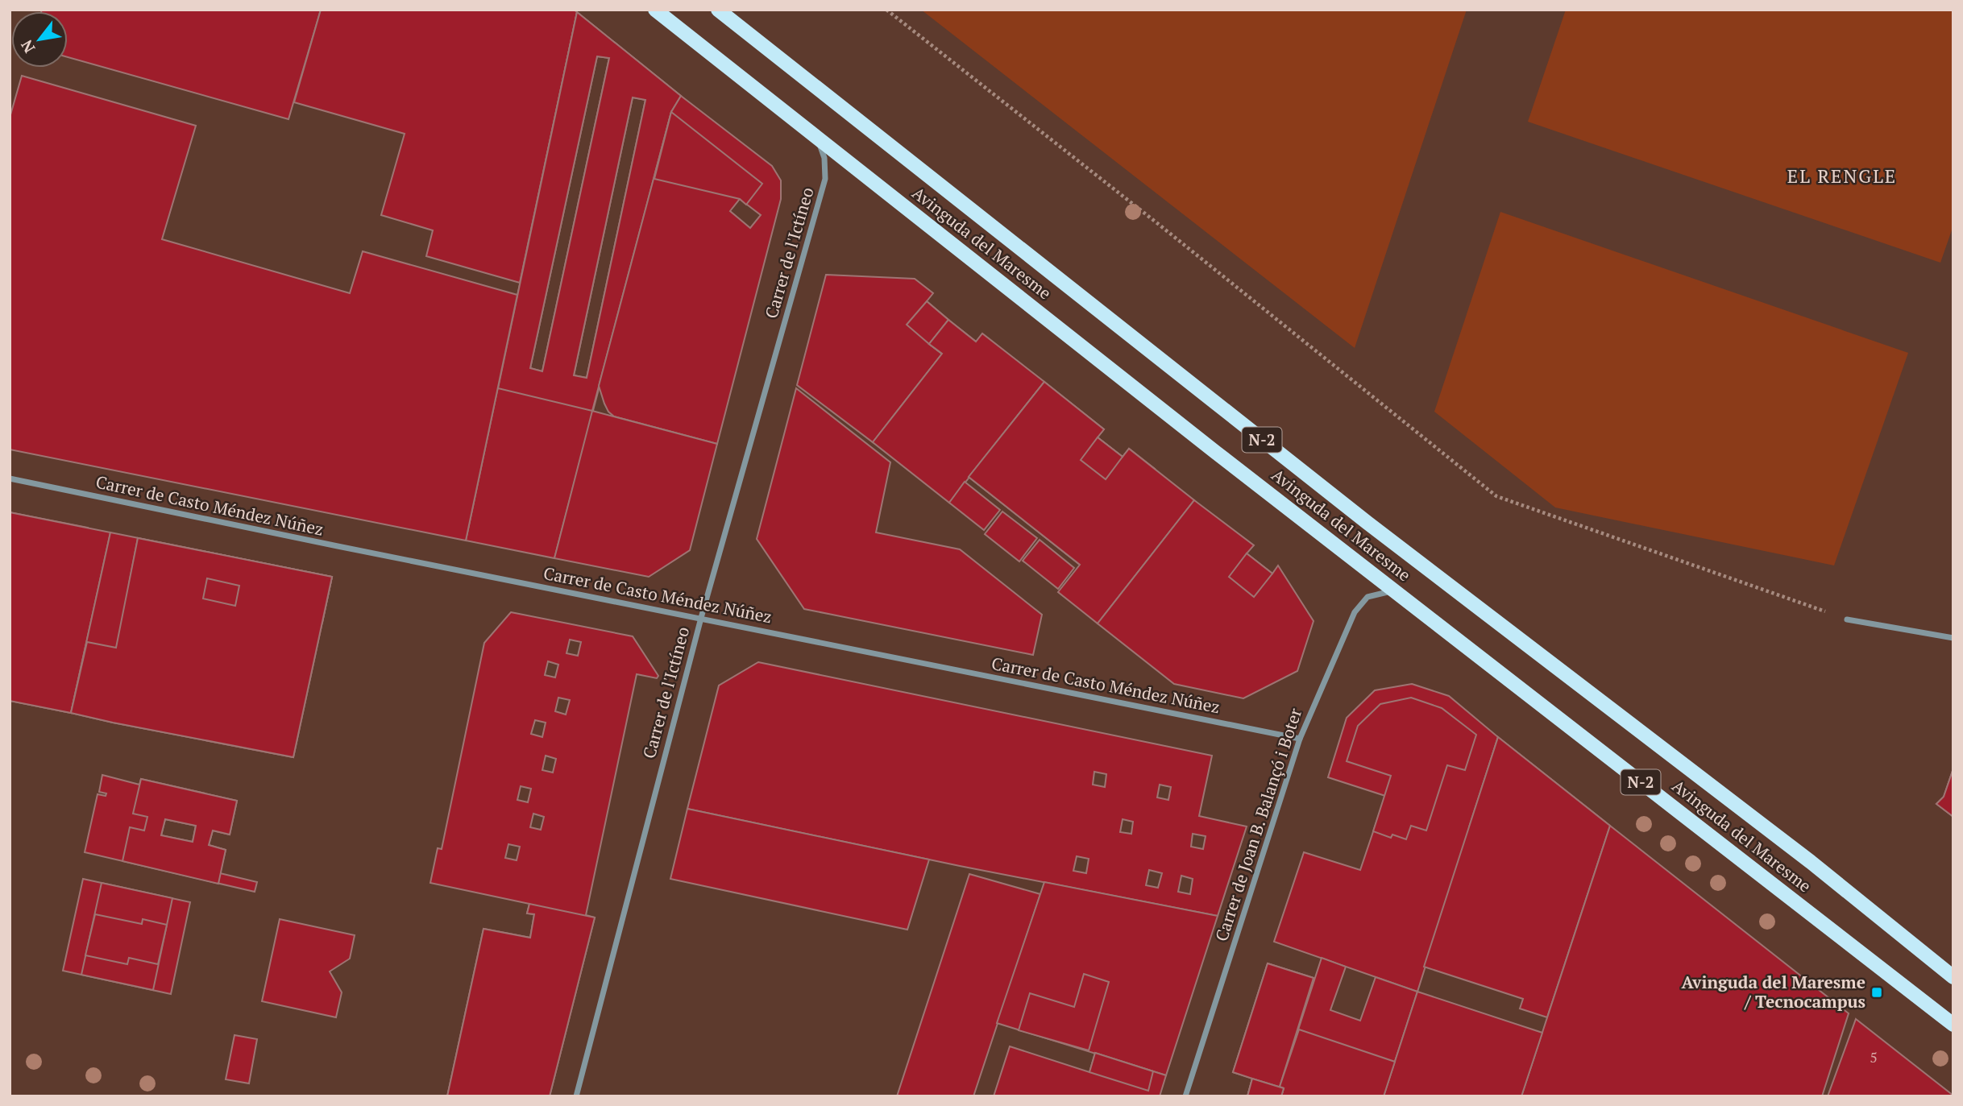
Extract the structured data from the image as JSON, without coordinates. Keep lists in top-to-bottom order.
{
  "streets": {
    "main road": ["Avinguda del Maresme", "N-2"],
    "street": ["Carrer de l'Ictíneo", "Carrer de Casto Méndez Núñez", "Carrer de Joan B. Balançó i Boter"]
  },
  "crossings": [
    ["Avinguda del Maresme", "Carrer de l'Ictíneo"],
    ["Avinguda del Maresme", "Carrer de Joan B. Balançó i Boter"],
    ["Carrer de l'Ictíneo", "Carrer de Casto Méndez Núñez"],
    ["Carrer de Casto Méndez Núñez", "Carrer de Joan B. Balançó i Boter"]
  ],
  "districts": ["EL RENGLE"],
  "places": {
    "transit": ["Avinguda del Maresme / Tecnocampus"]
  },
  "house_numbers": ["5"],
  "north": "bottom left"
}
